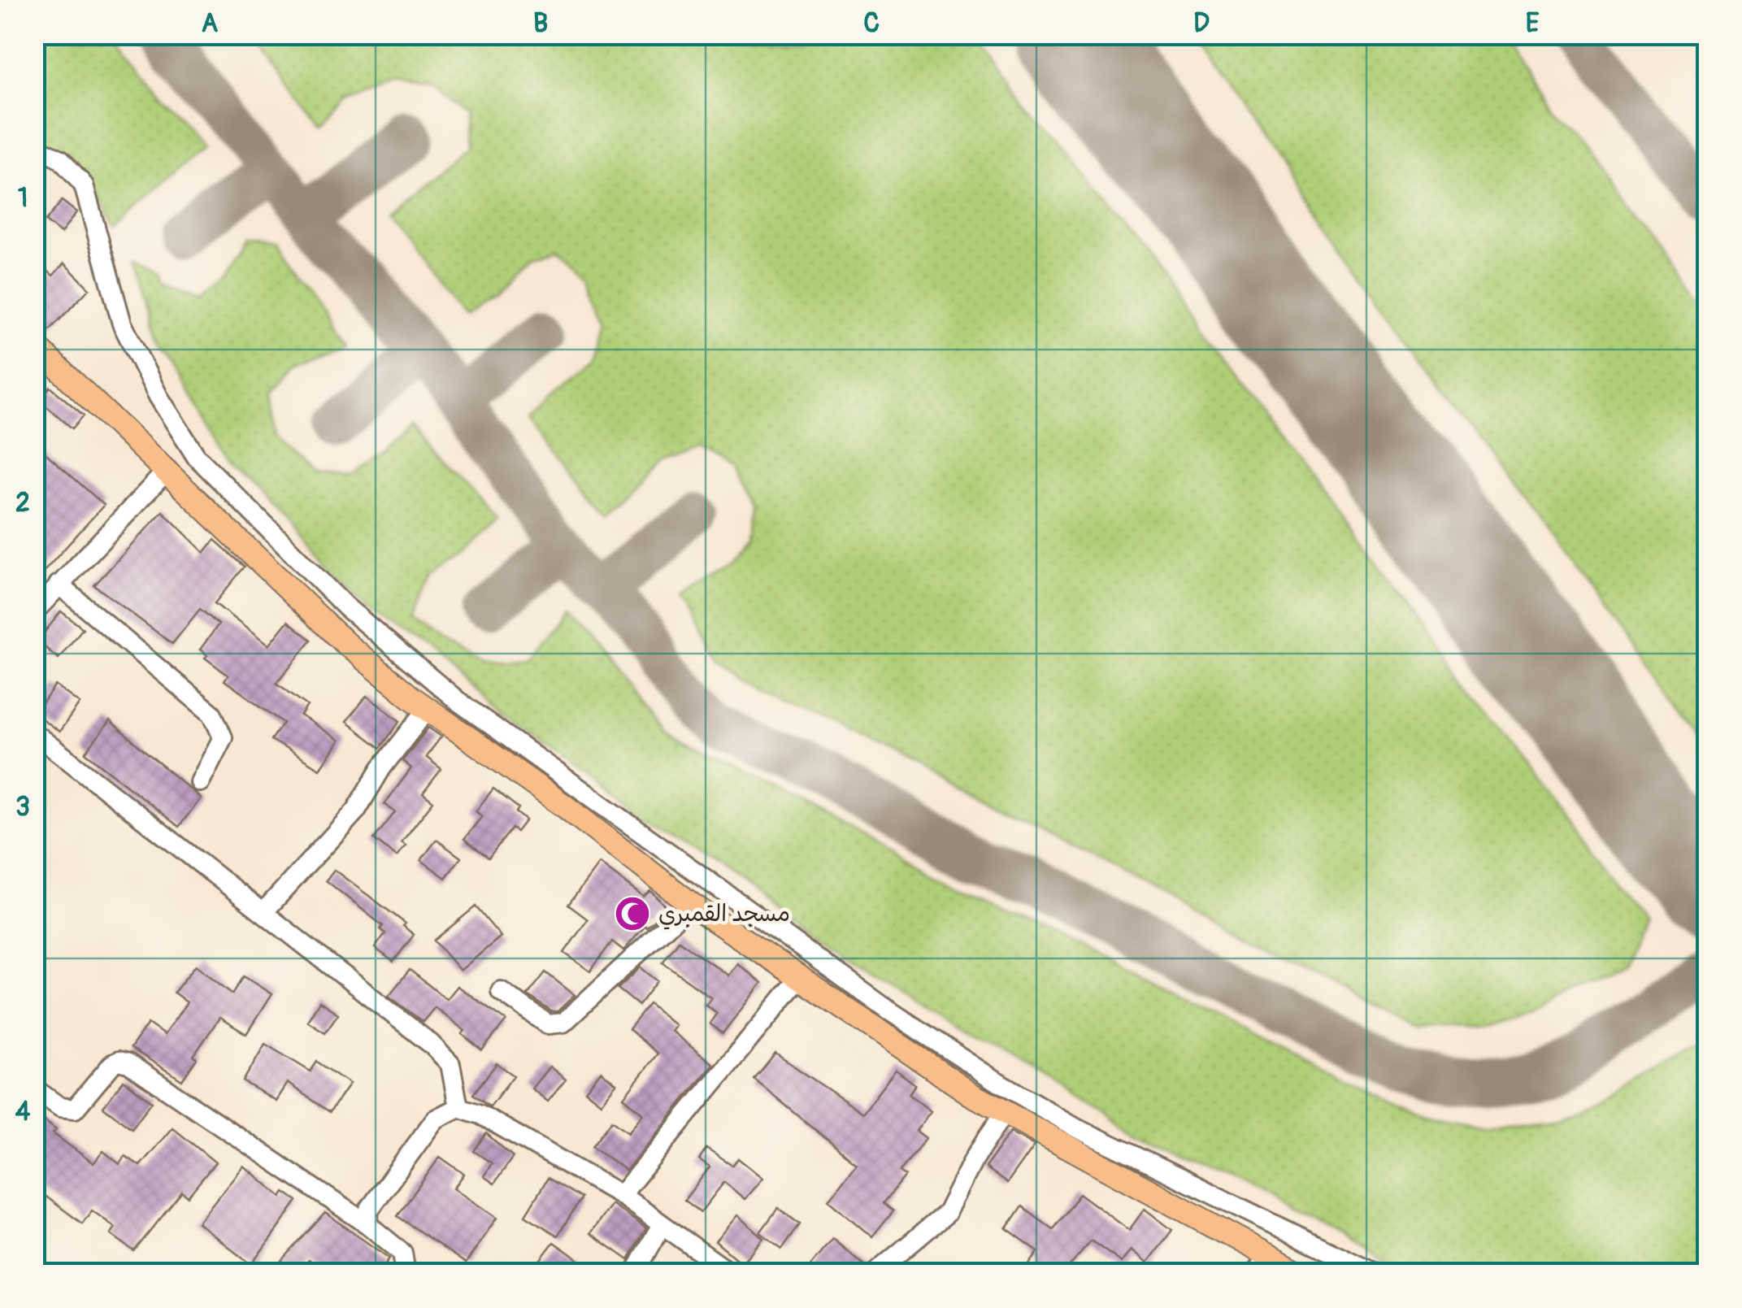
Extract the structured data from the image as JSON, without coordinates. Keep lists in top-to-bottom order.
{
  "places": {
    "mosque": ["مسجد القمبري"]
  },
  "grid": {
    "columns": [
      "A",
      "B",
      "C",
      "D",
      "E"
    ],
    "rows": [
      "1",
      "2",
      "3",
      "4"
    ]
  }
}
